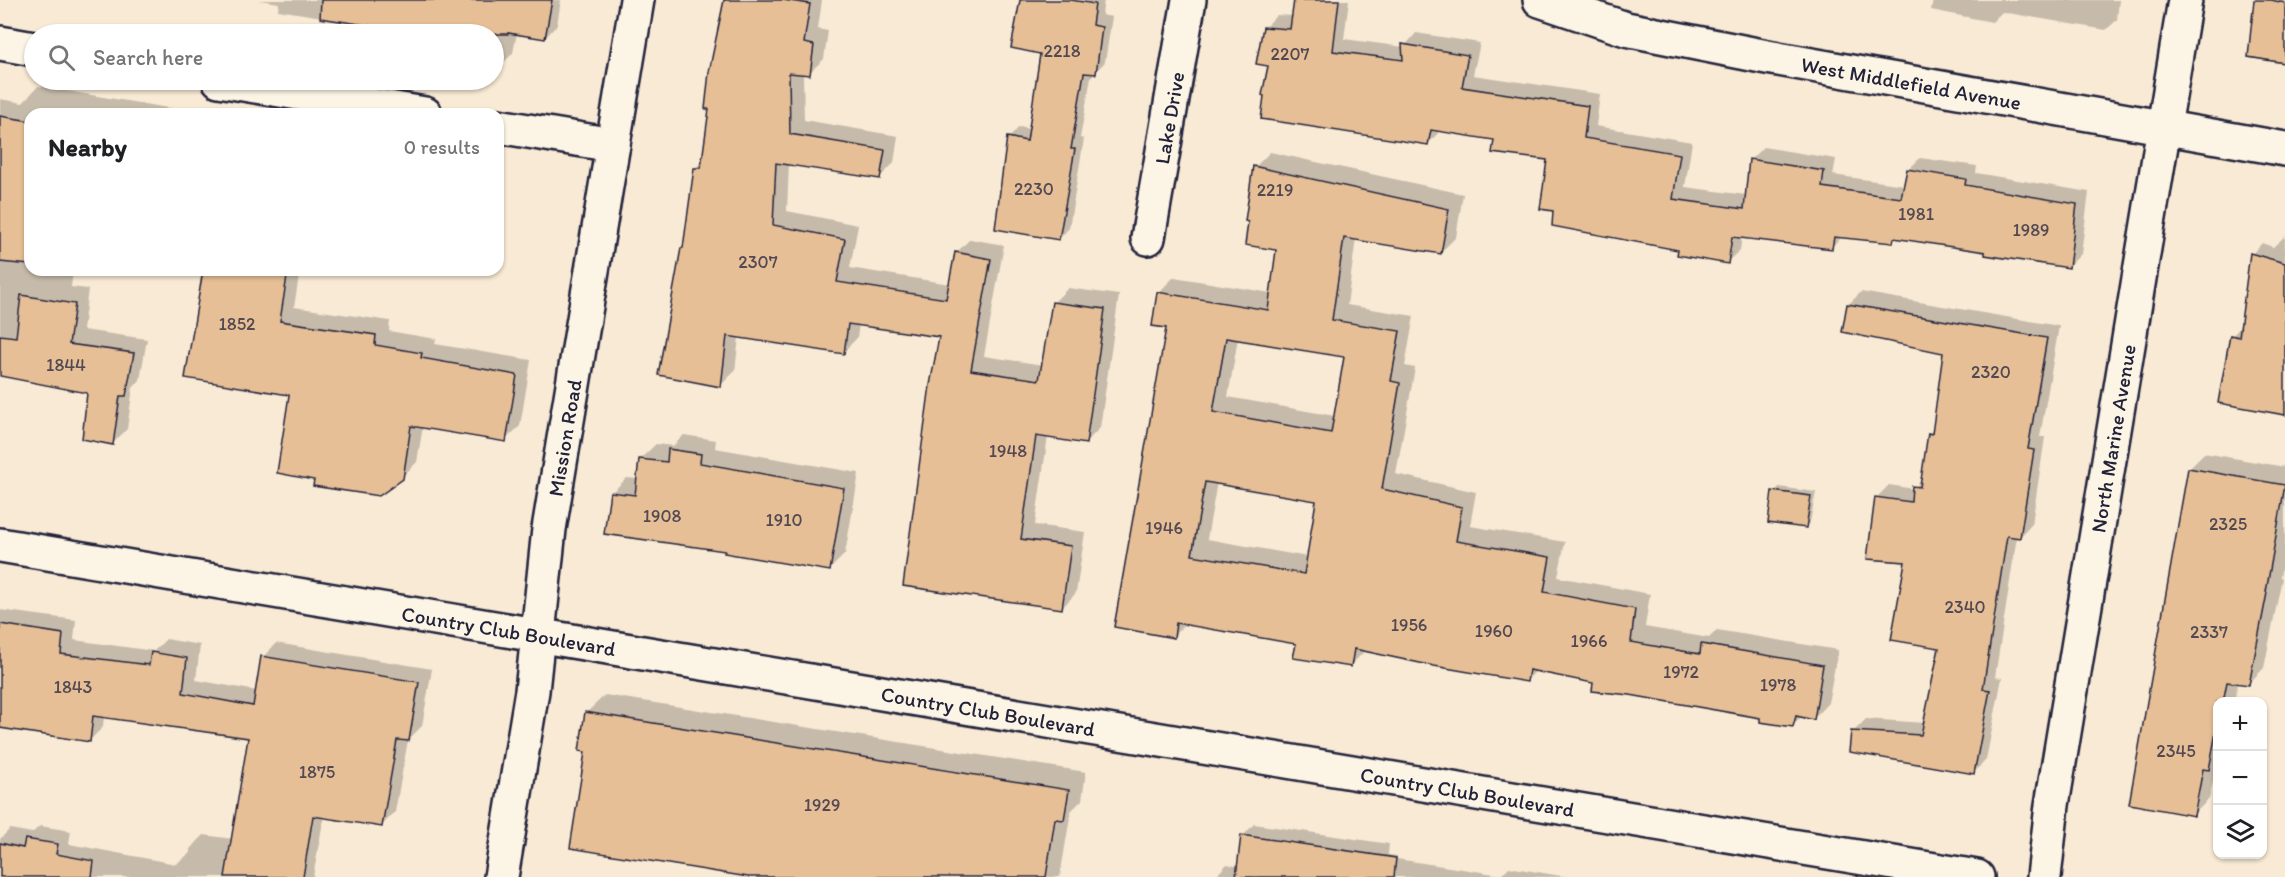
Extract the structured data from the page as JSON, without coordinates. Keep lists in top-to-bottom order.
{
  "streets": {
    "street": [
      "West Middlefield Avenue",
      "Lake Drive",
      "Mission Road",
      "North Marine Avenue",
      "Country Club Boulevard"
    ]
  },
  "crossings": [
    ["West Middlefield Avenue", "North Marine Avenue"],
    ["Mission Road", "Country Club Boulevard"]
  ],
  "house_numbers": [
    "2218",
    "2207",
    "2230",
    "2219",
    "1981",
    "1989",
    "2307",
    "1852",
    "1844",
    "2320",
    "1948",
    "1908",
    "1910",
    "2325",
    "1946",
    "2340",
    "1956",
    "1960",
    "2337",
    "1966",
    "1972",
    "1978",
    "1843",
    "2345",
    "1875",
    "1929"
  ],
  "page": {
    "search": "Search here",
    "heading": ["Nearby", "0 results"],
    "map_buttons": ["+", "−"]
  }
}
